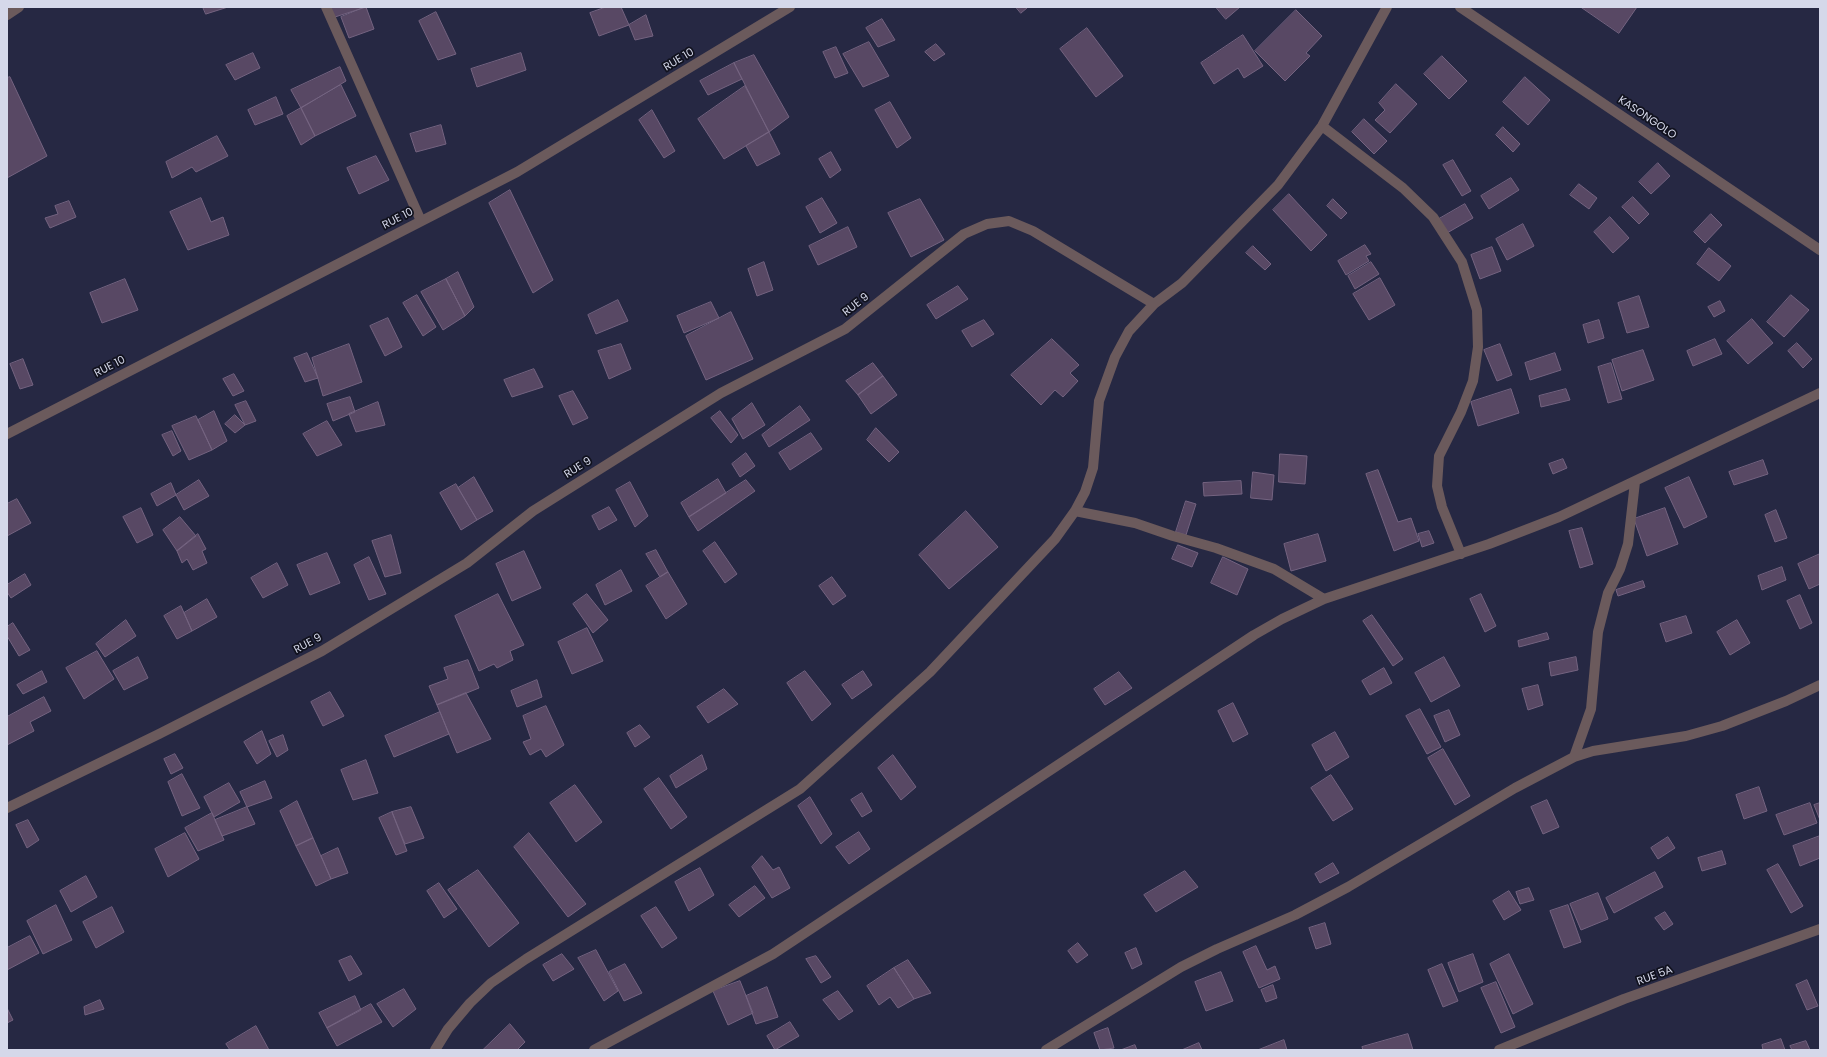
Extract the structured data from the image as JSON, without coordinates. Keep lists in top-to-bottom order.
{
  "streets": {
    "street": [
      "RUE 10",
      "KASONGOLO",
      "RUE 9",
      "RUE 5A"
    ]
  }
}
